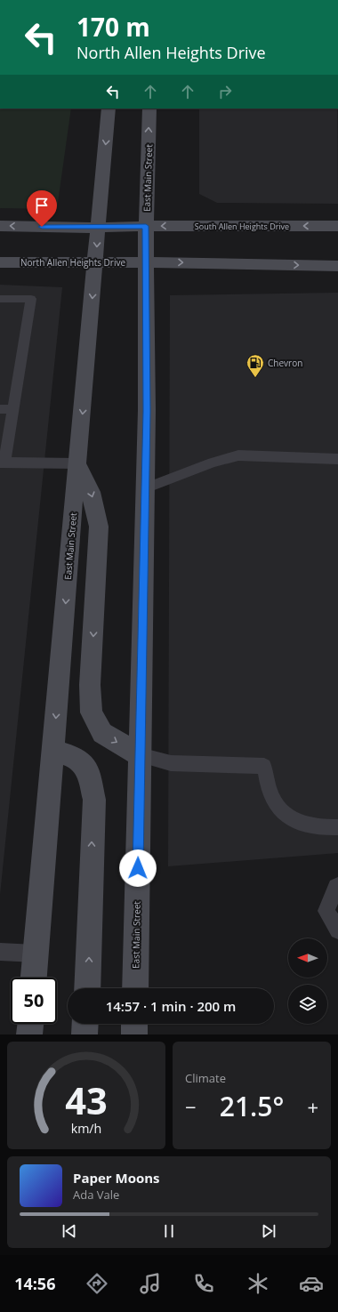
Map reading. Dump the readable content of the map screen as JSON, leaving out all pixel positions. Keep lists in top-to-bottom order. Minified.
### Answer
{"streets":{"main road":["East Main Street","South Allen Heights Drive","North Allen Heights Drive"]},"crossings":[["East Main Street","South Allen Heights Drive"],["East Main Street","North Allen Heights Drive"]],"places":{"fuel station":["Chevron"]},"north":"left","page":{"turn":["170 m","North Allen Heights Drive"],"limit":"50","trip":"14:57 · 1 min · 200 m","tile":"Climate","heat":["−","21.5°","+"],"song":["Paper Moons","Ada Vale"],"tabs":"14:56","gauge":["43","km/h"]}}
